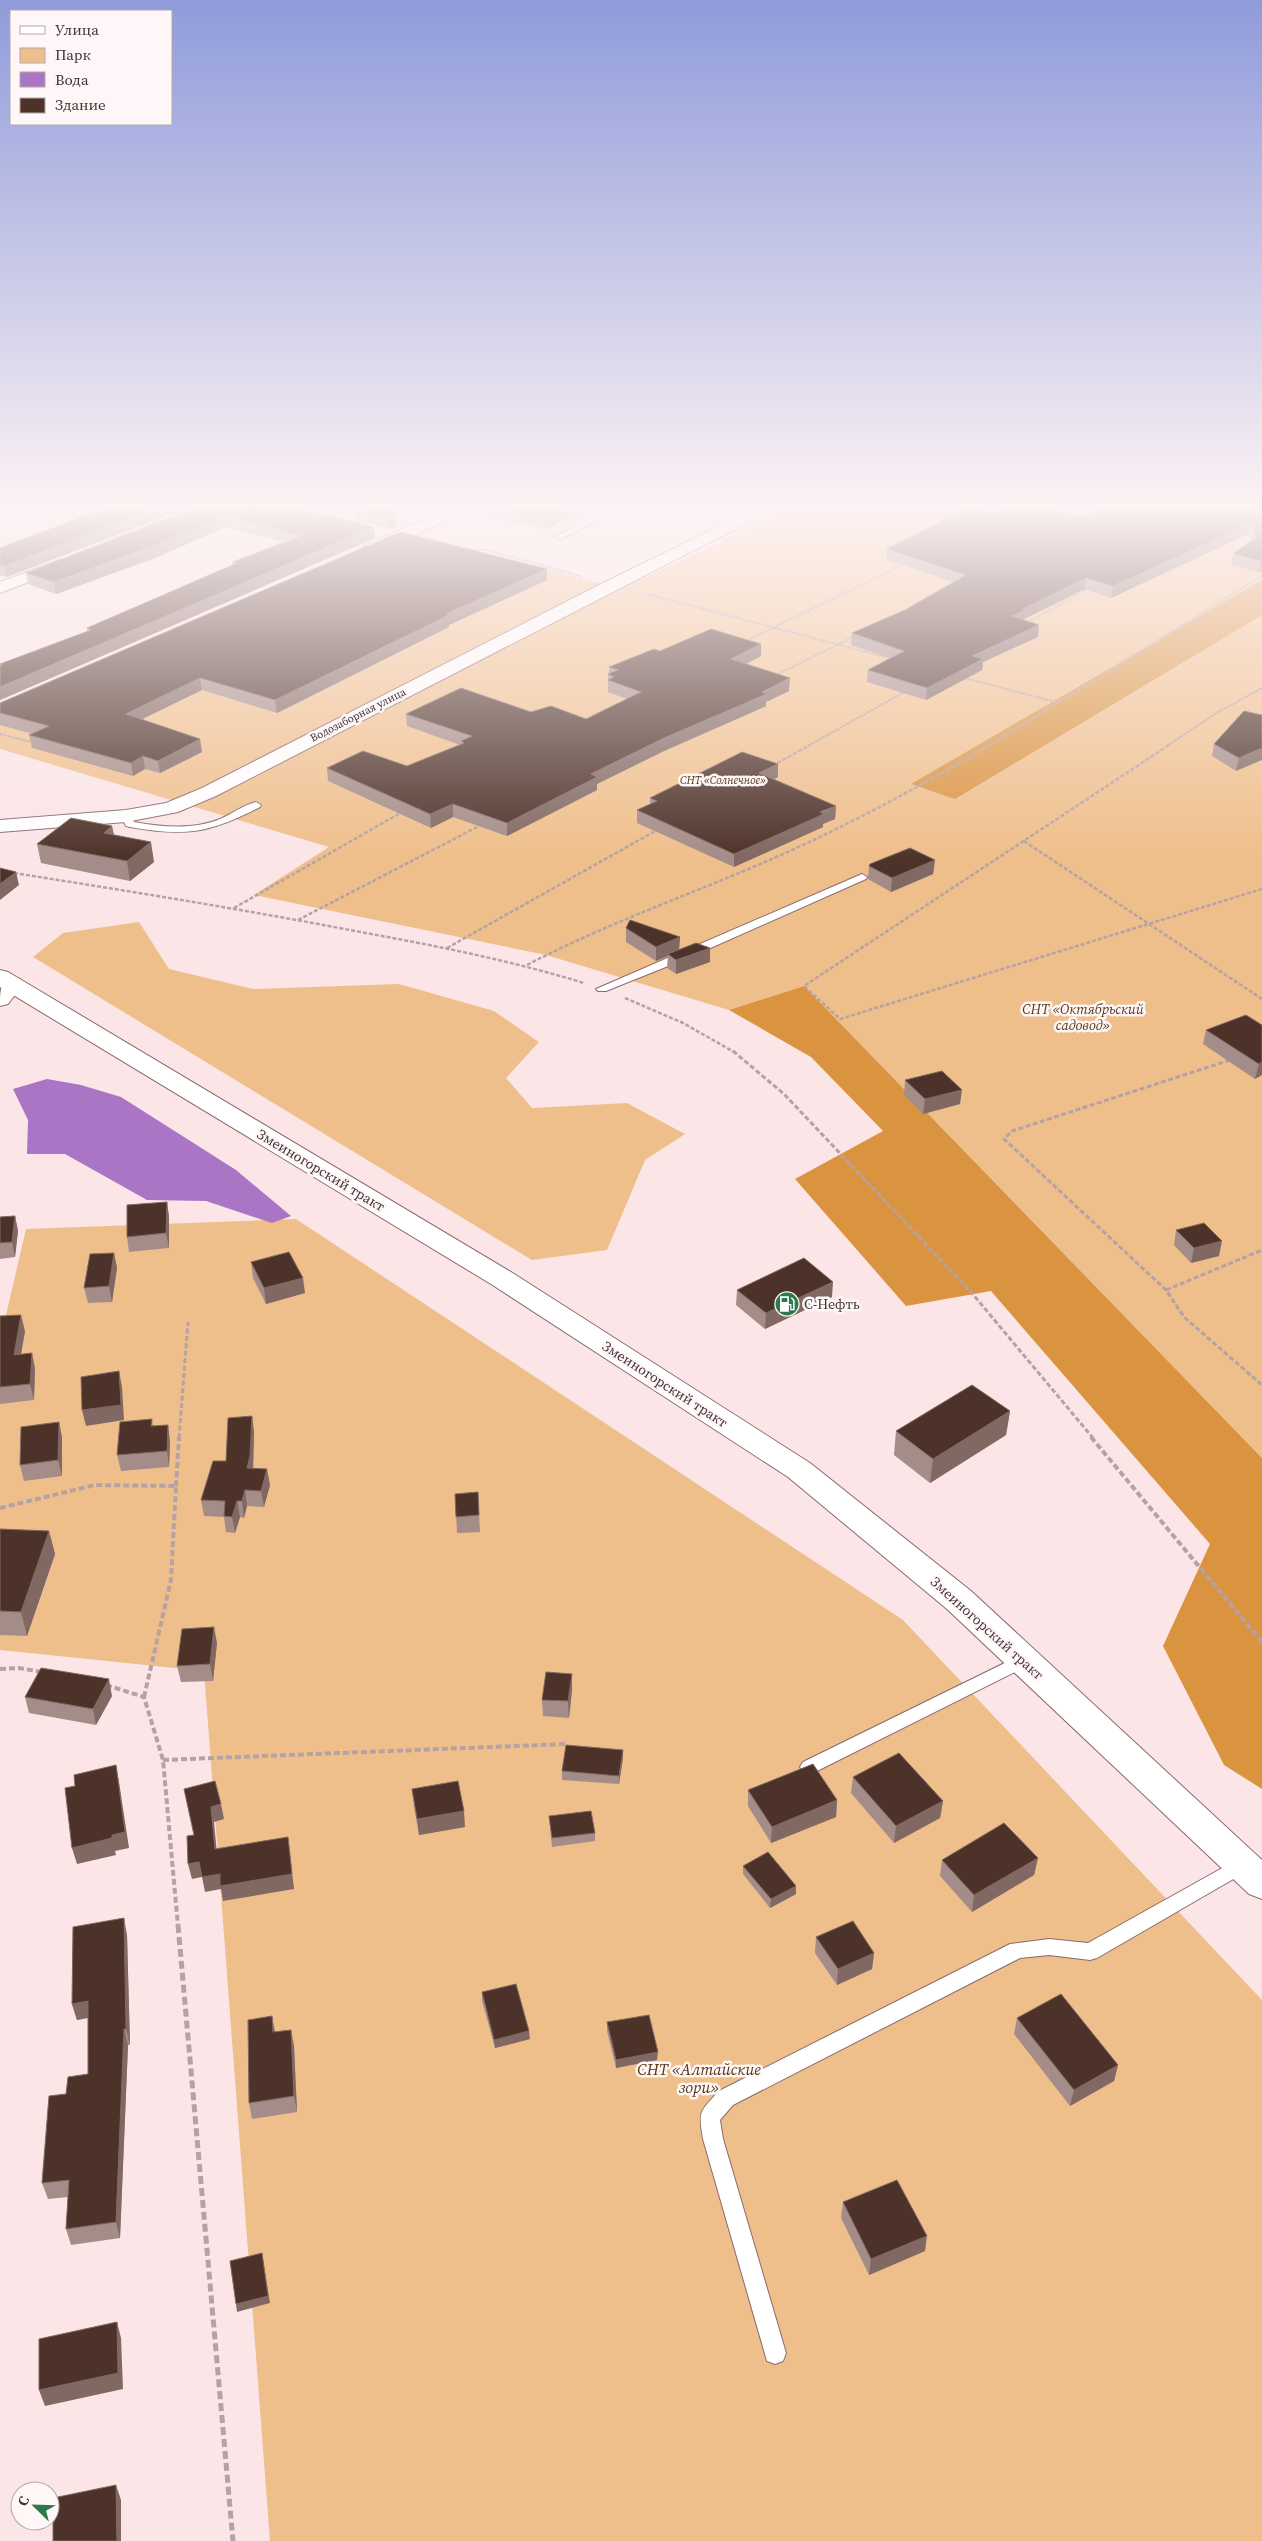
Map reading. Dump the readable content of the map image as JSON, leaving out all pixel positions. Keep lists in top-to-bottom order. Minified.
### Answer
{"streets":{"main road":["Водозаборная улица","Змеиногорский тракт"]},"parks":["СНТ «Солнечное»","СНТ «Октябрьский садовод»","СНТ «Алтайские зори»"],"places":{"fuel station":["С-Нефть"]},"legend":["Улица","Парк","Вода","Здание"],"north":"top left"}
